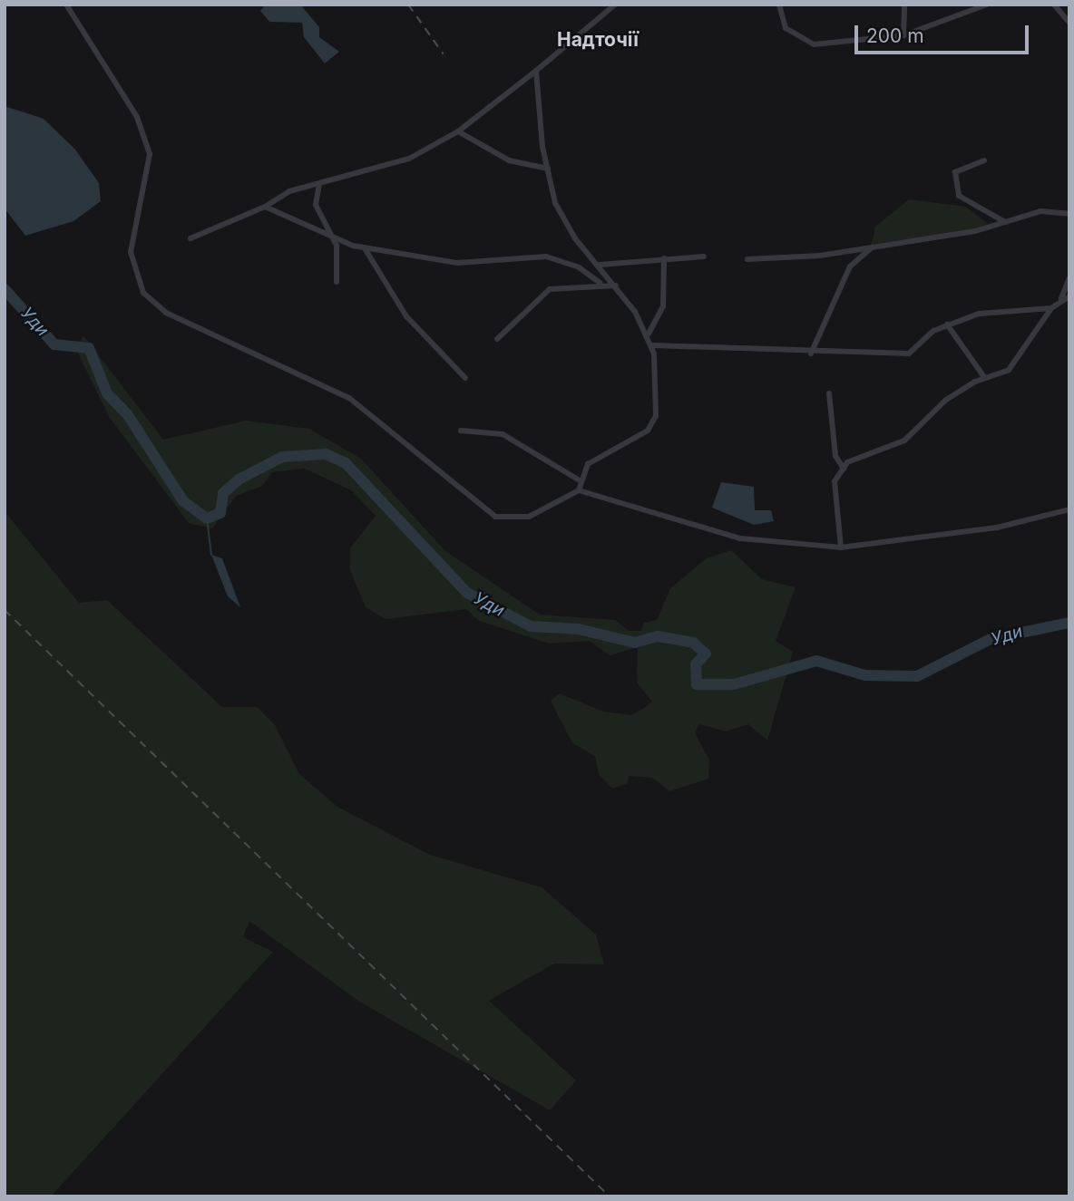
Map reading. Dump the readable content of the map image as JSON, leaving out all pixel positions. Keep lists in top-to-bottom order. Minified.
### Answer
{"districts":["Надточії"],"water":["Уди"],"scale_bar":"200 m"}
